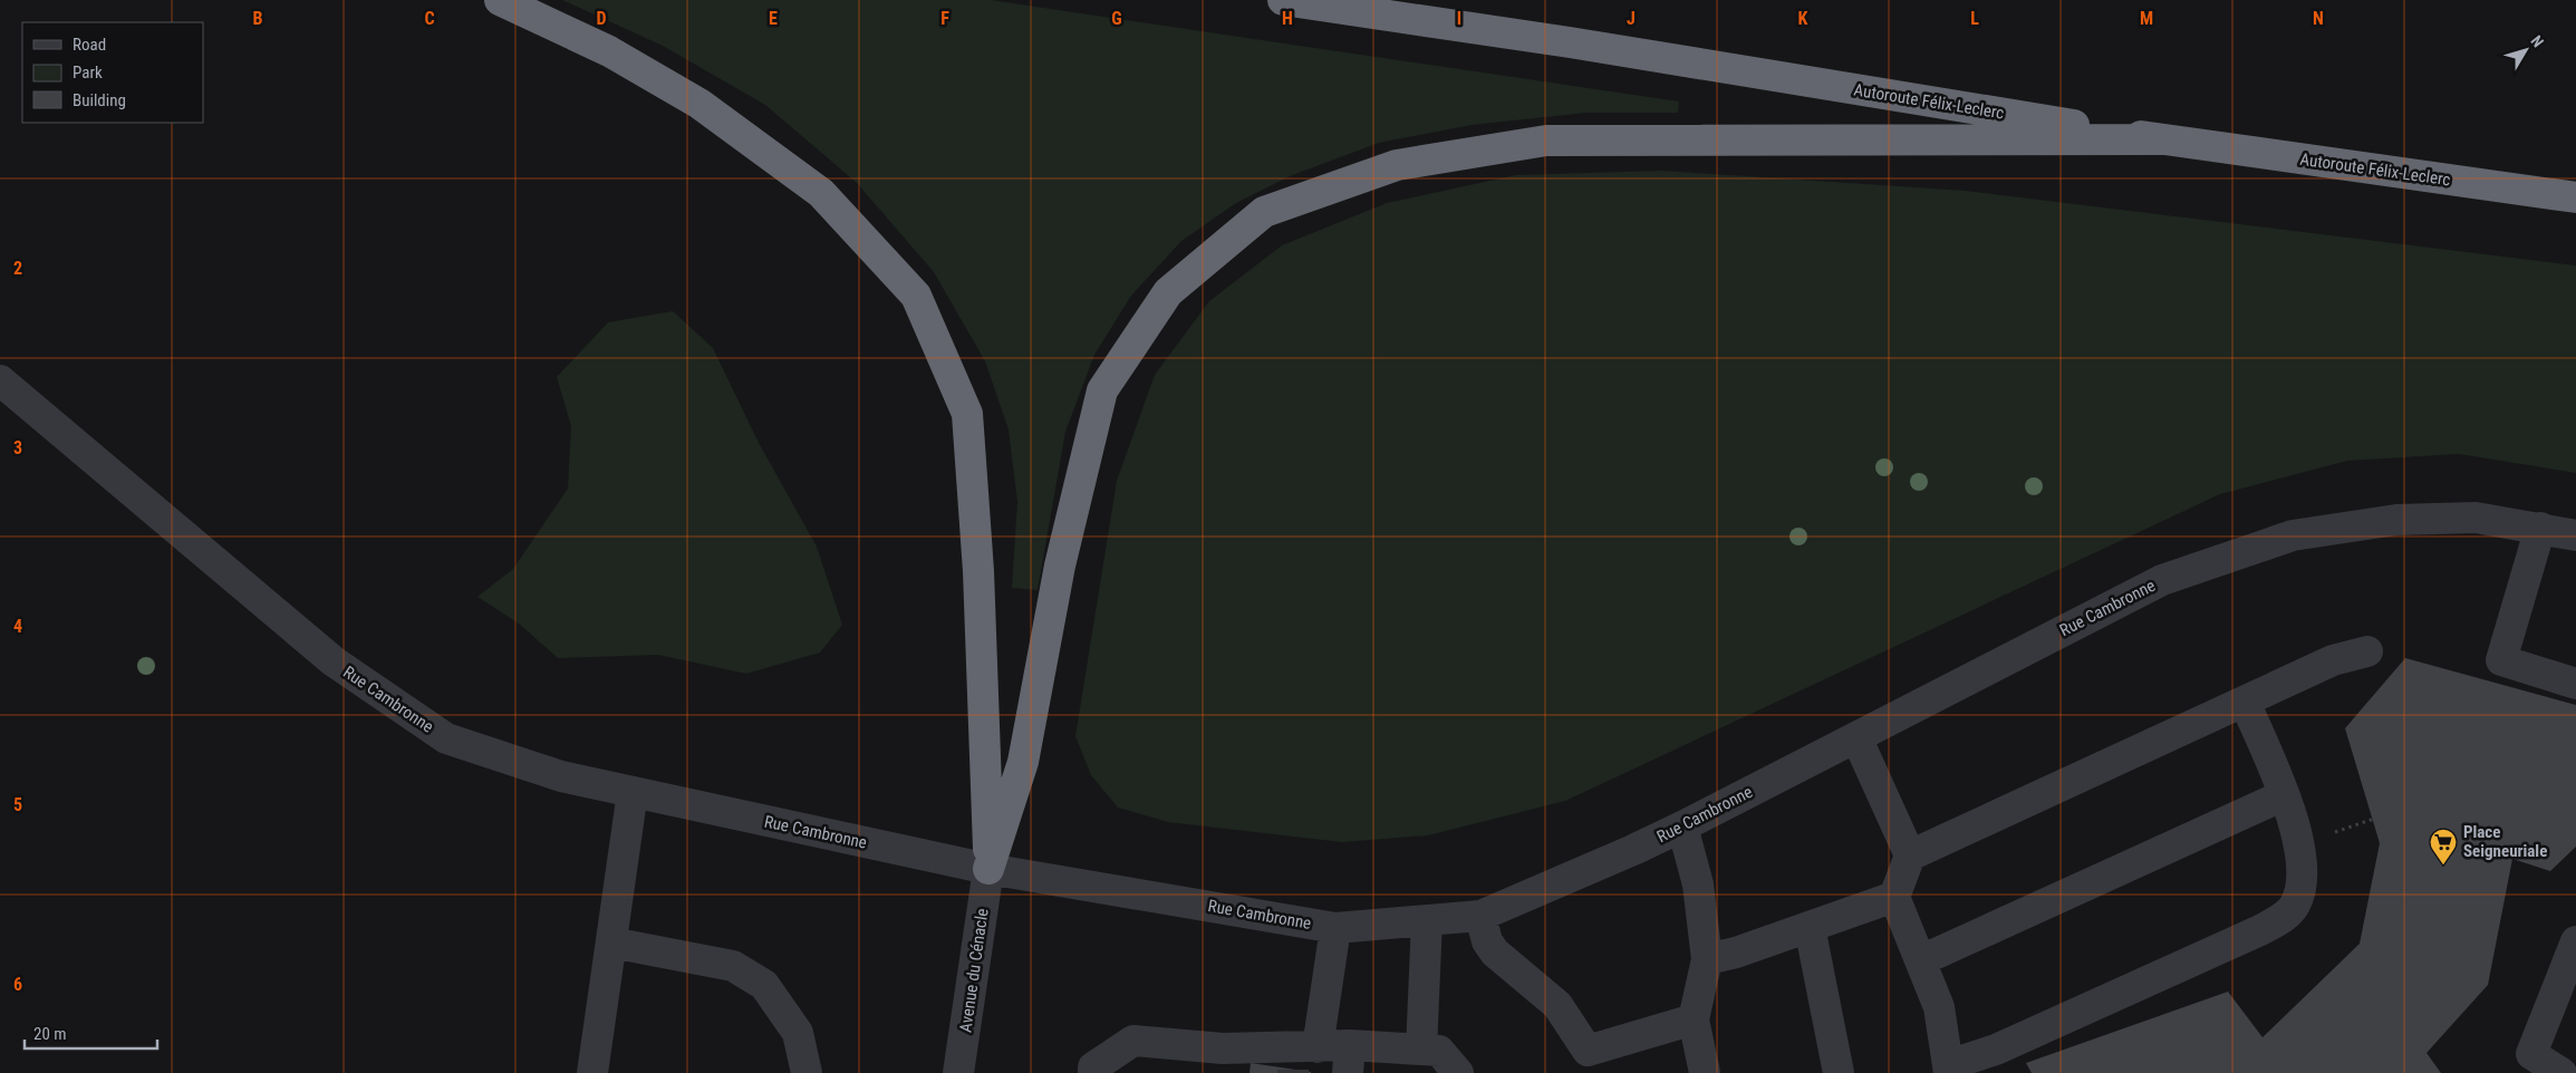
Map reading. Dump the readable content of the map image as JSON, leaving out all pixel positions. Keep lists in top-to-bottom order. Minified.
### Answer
{"streets":{"highway":["Autoroute Félix-Leclerc"],"street":["Rue Cambronne","Avenue du Cénacle"]},"crossings":[["Rue Cambronne","Avenue du Cénacle"]],"places":{"supermarket":["Place Seigneuriale"]},"legend":["Road","Park","Building"],"scale_bar":"20 m","north":"top right","grid":{"columns":["B","C","D","E","F","G","H","I","J","K","L","M","N"],"rows":["2","3","4","5","6"]}}
